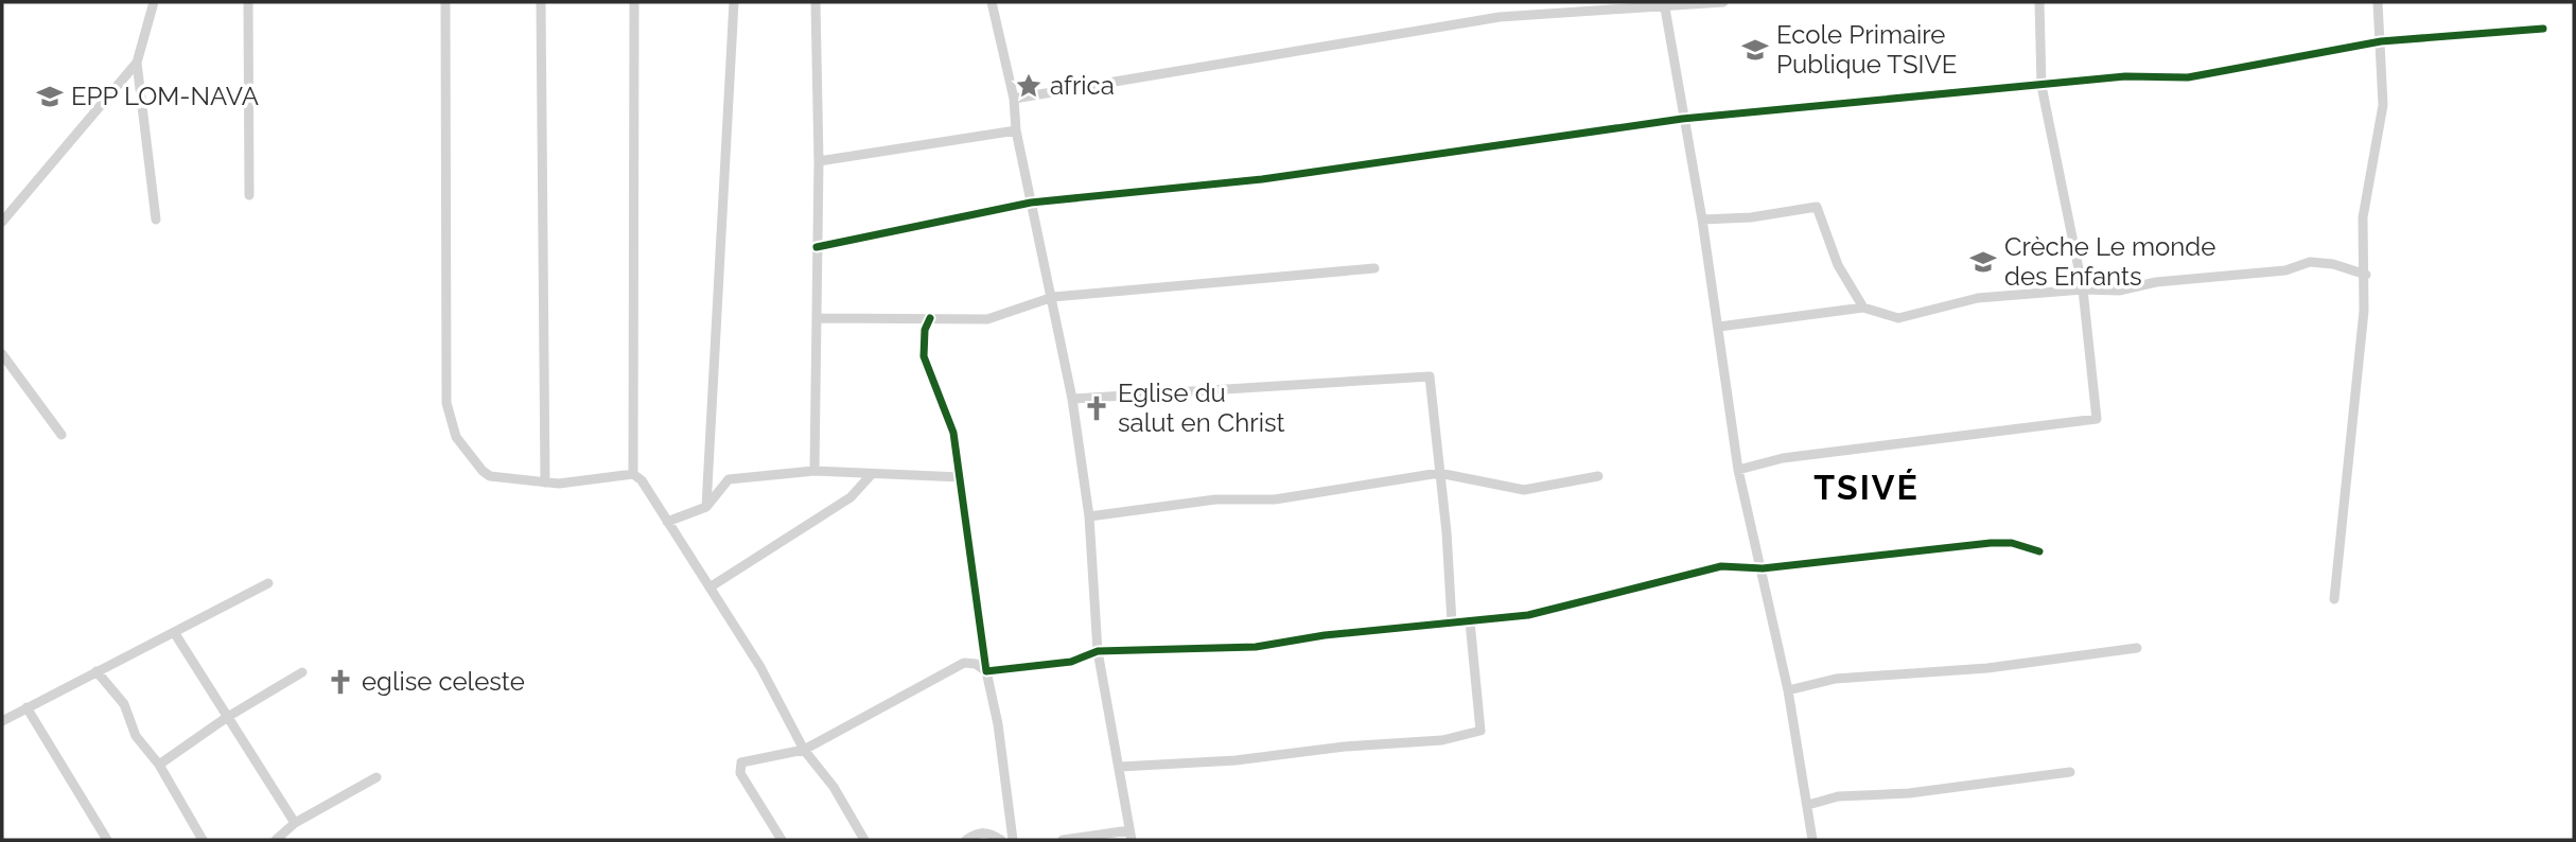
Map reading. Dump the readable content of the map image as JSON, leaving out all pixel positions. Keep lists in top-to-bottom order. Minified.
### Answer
{"districts":["TSIVÉ"],"places":{"school or university":["Ecole Primaire Publique TSIVE","EPP LOM-NAVA","Crèche Le monde des Enfants"],"place":["africa"],"church":["Eglise du salut en Christ","eglise celeste"]}}
